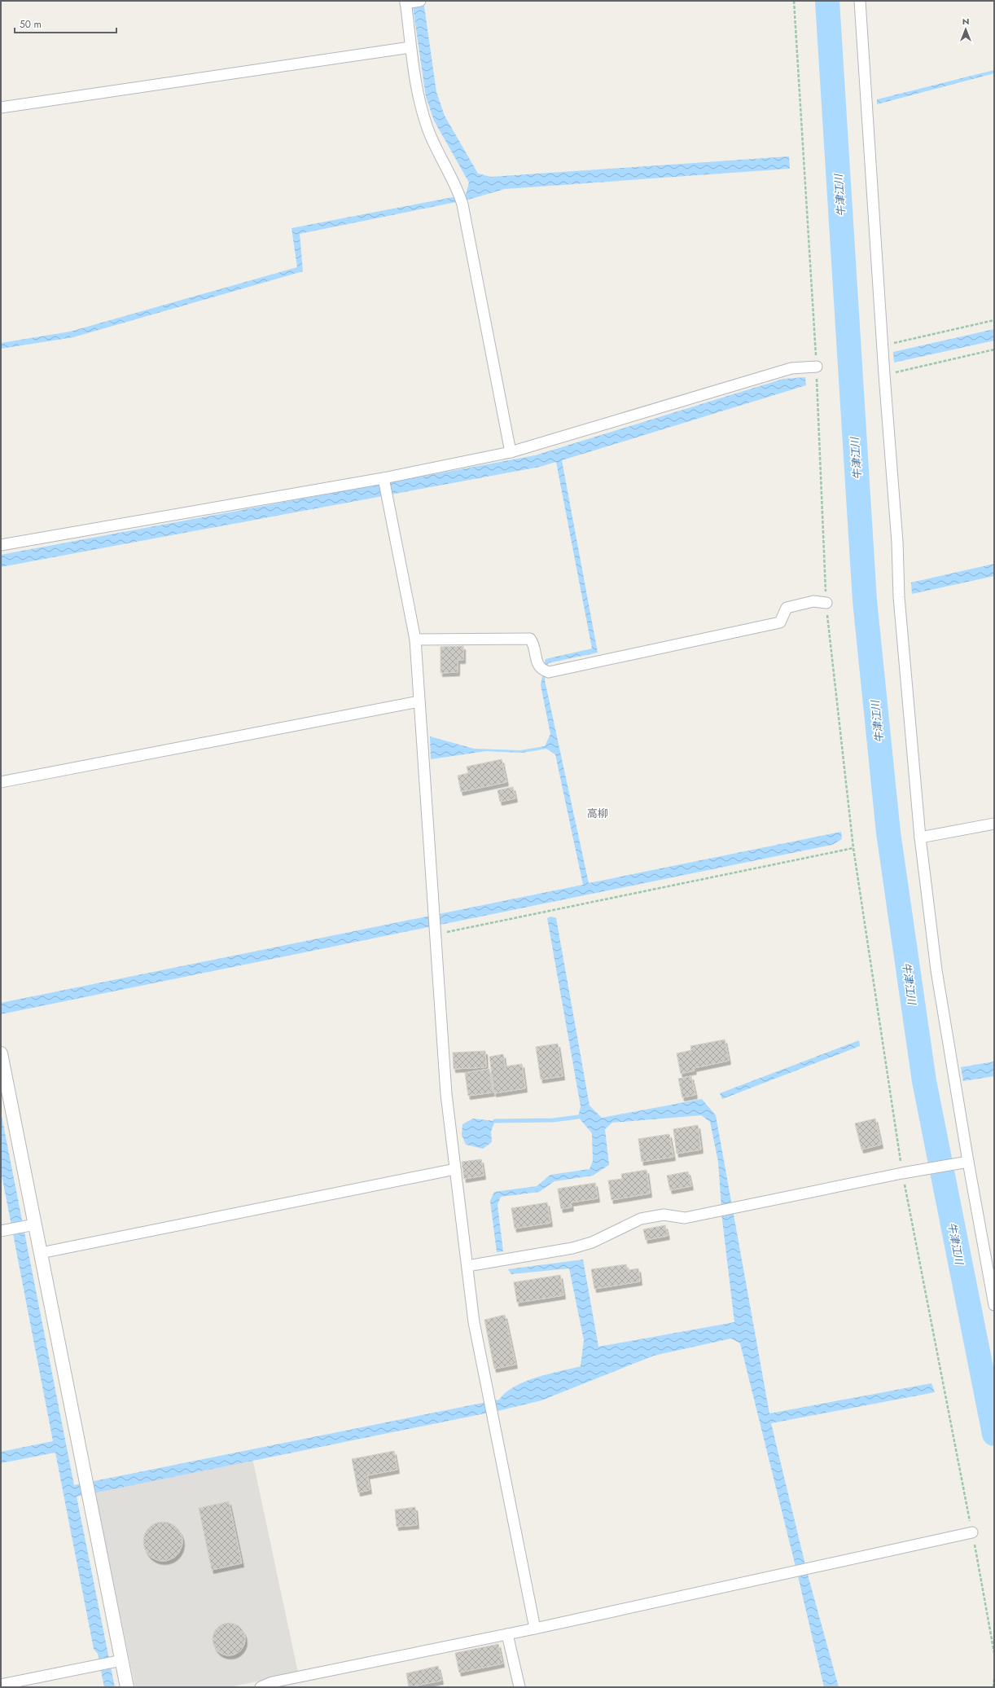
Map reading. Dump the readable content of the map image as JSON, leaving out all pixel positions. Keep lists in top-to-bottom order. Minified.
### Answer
{"districts":["高柳"],"water":["牛津江川"],"scale_bar":"50 m","north":"top"}
